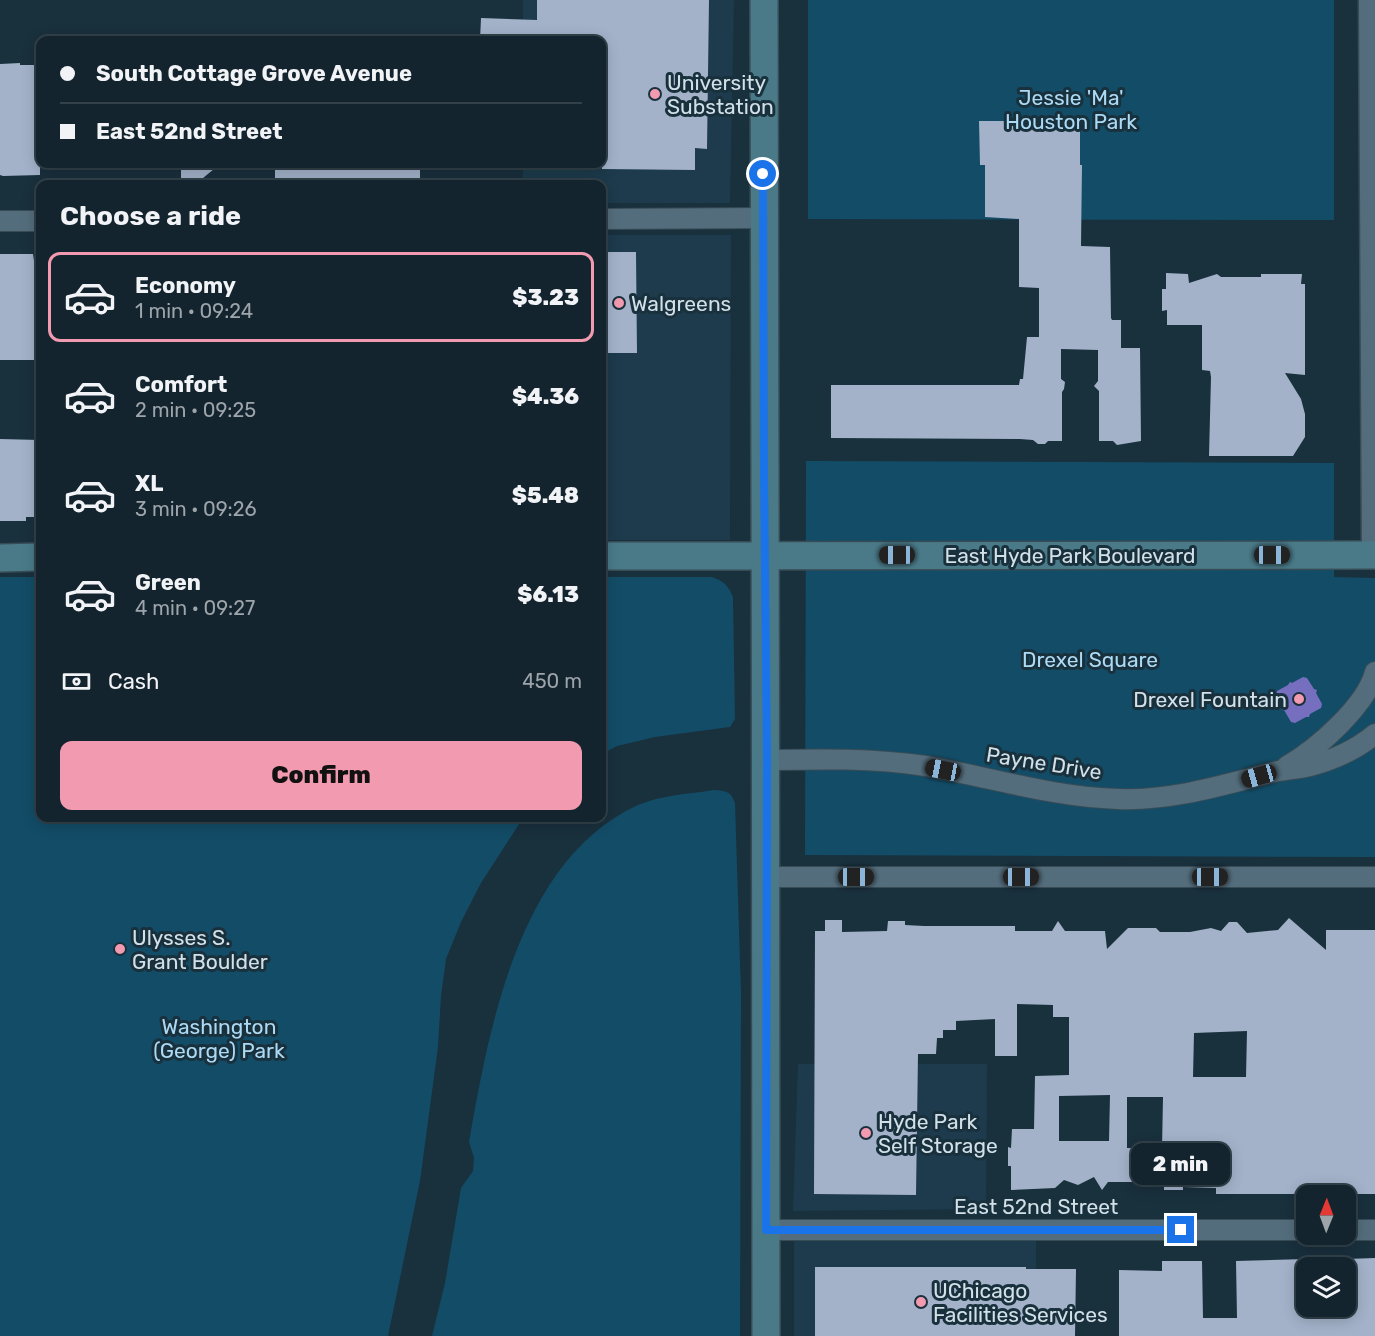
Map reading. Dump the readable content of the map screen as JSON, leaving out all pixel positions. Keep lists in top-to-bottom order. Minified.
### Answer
{"streets":{"main road":["East Hyde Park Boulevard"],"street":["Payne Drive","East 52nd Street"]},"parks":["Jessie 'Ma' Houston Park","Drexel Square","Washington (George) Park"],"places":["University Substation","Walgreens","Drexel Fountain","Ulysses S. Grant Boulder","Hyde Park Self Storage","UChicago Facilities Services"],"north":"top","page":{"banner":["South Cottage Grove Avenue","East 52nd Street"],"heading":"Choose a ride","list":[{"name":"Economy","note":"1 min · 09:24","value":"$3.23"},{"name":"Comfort","note":"2 min · 09:25","value":"$4.36"},{"name":"XL","note":"3 min · 09:26","value":"$5.48"},{"name":"Green","note":"4 min · 09:27","value":"$6.13"}],"pay":["Cash","450 m"],"buttons":"Confirm","bubble":"2 min"}}
